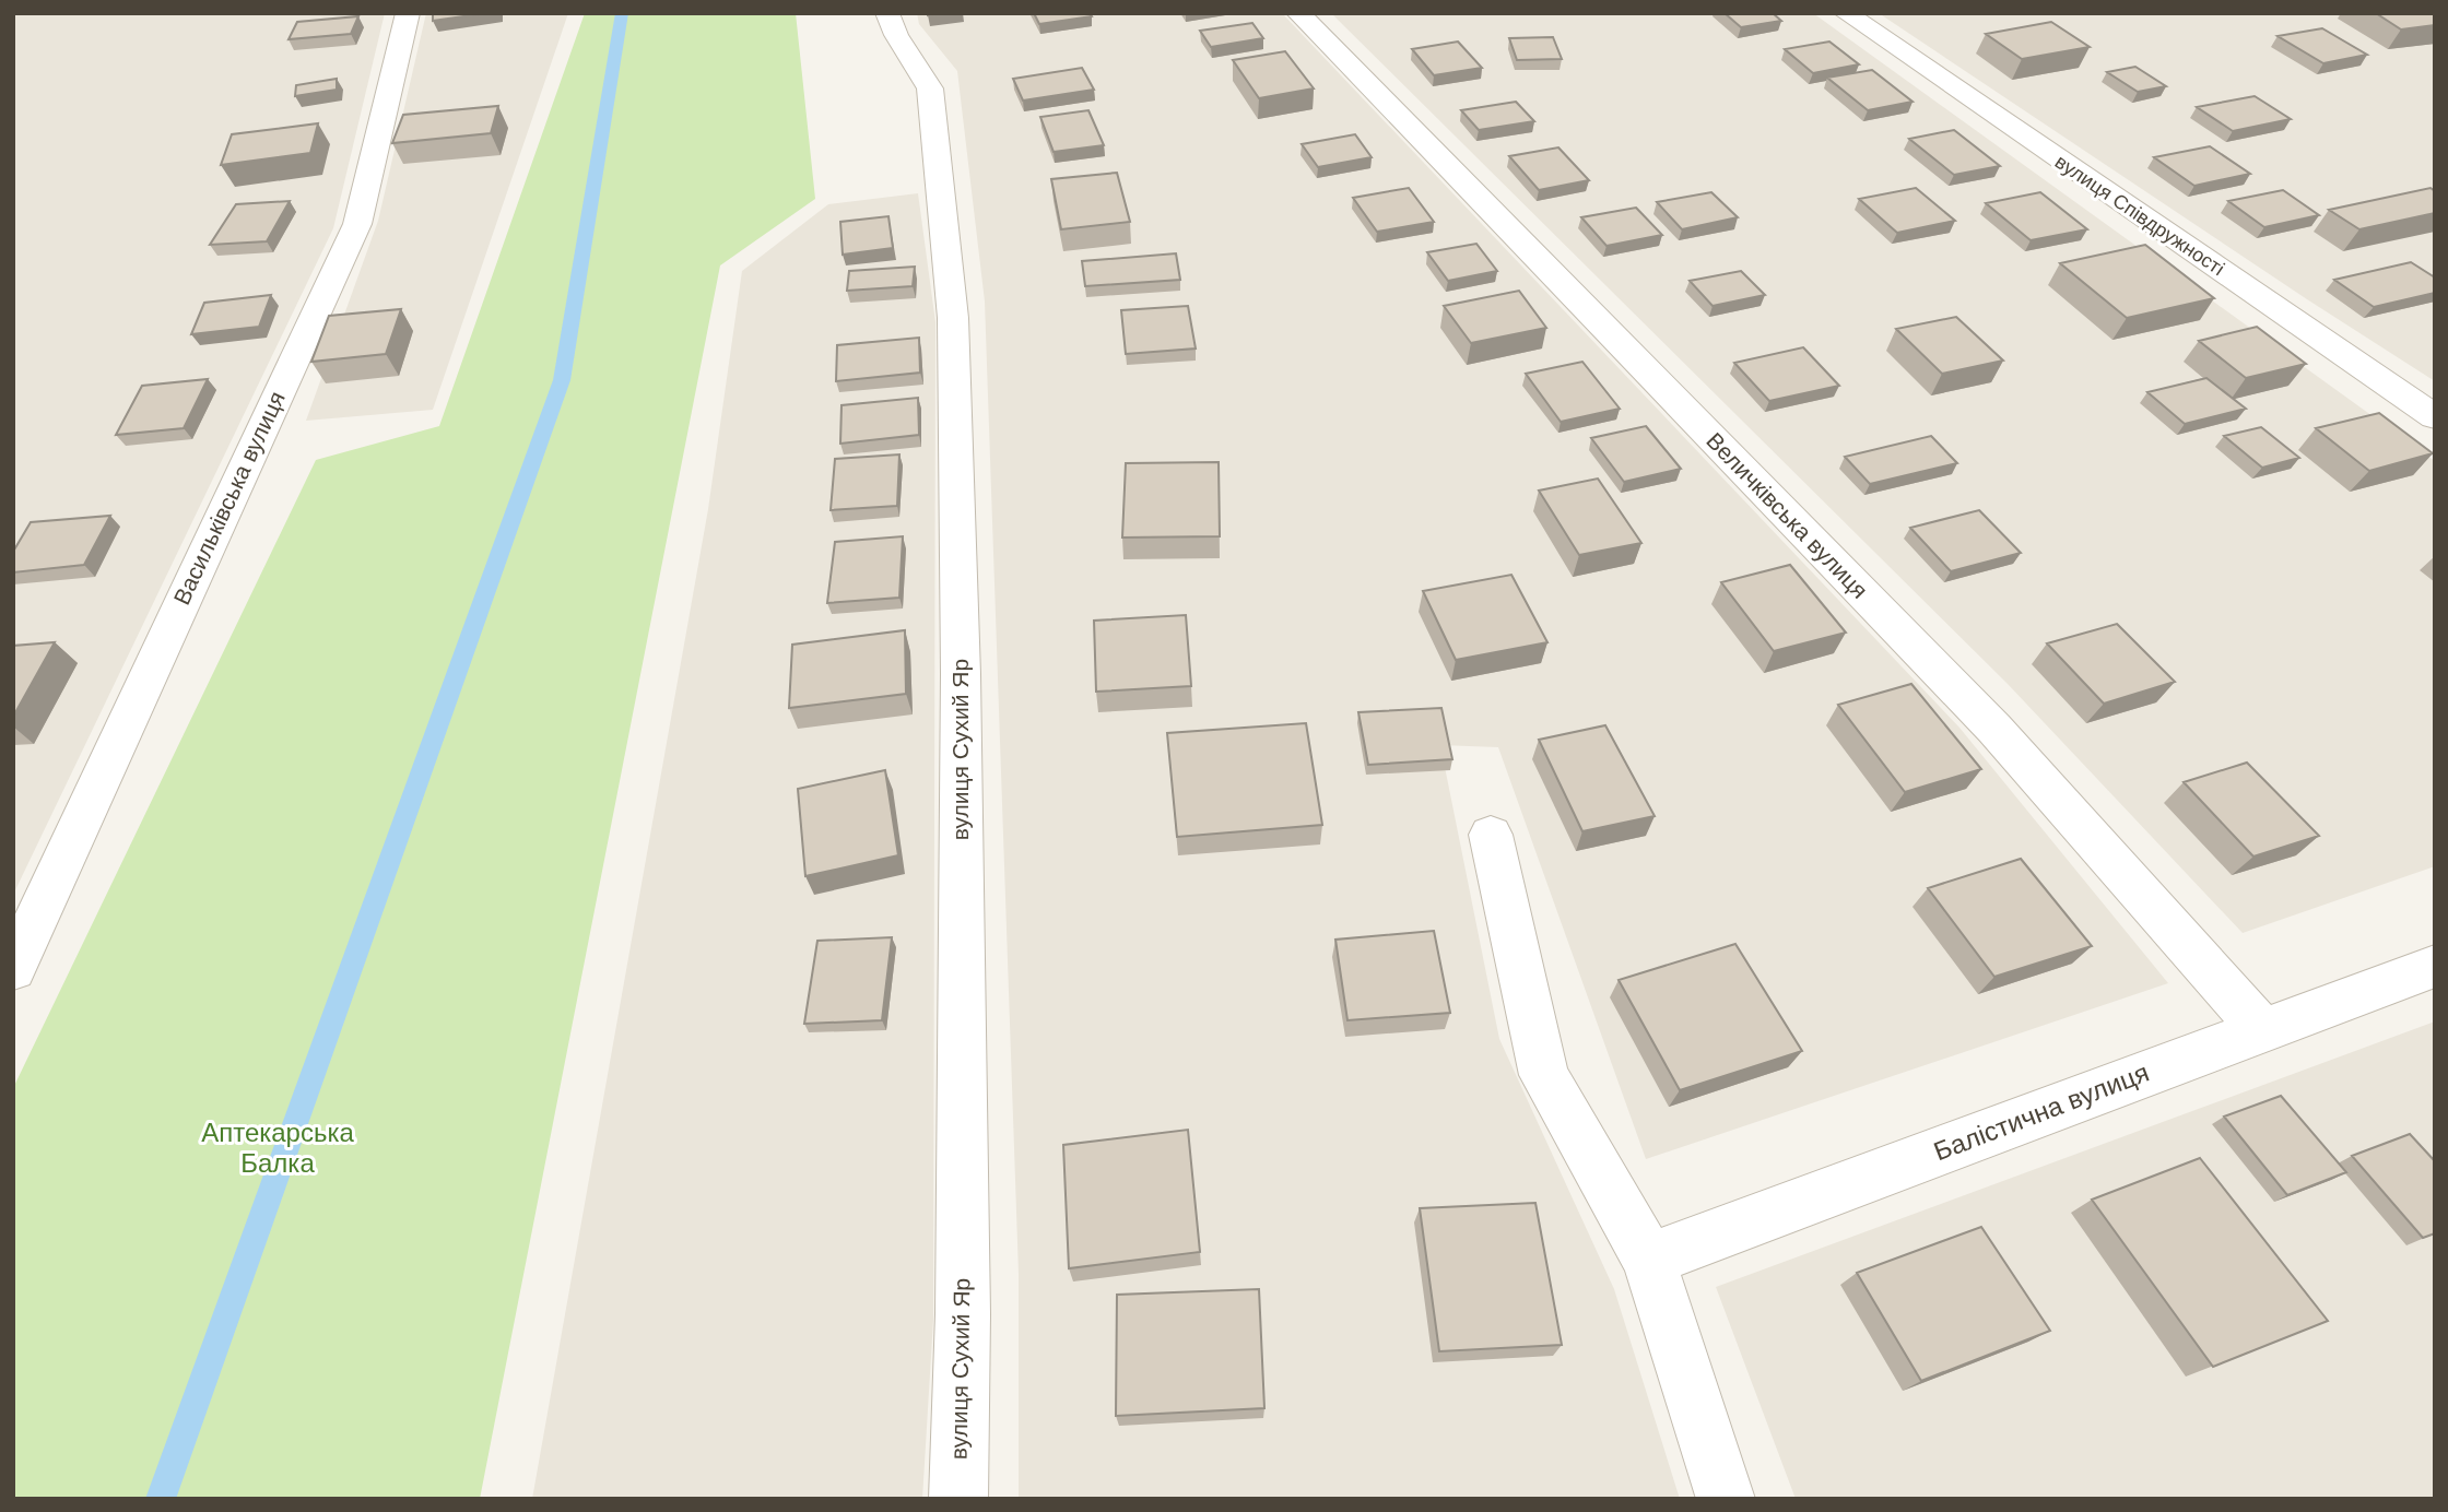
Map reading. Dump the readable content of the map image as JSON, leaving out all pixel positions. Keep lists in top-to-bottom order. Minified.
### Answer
{"streets":{"street":["вулиця Співдружності","Васильківська вулиця","Величківська вулиця","вулиця Сухий Яр","Балістична вулиця"]},"crossings":[["Величківська вулиця","Балістична вулиця"]],"parks":["Аптекарська Балка"]}
